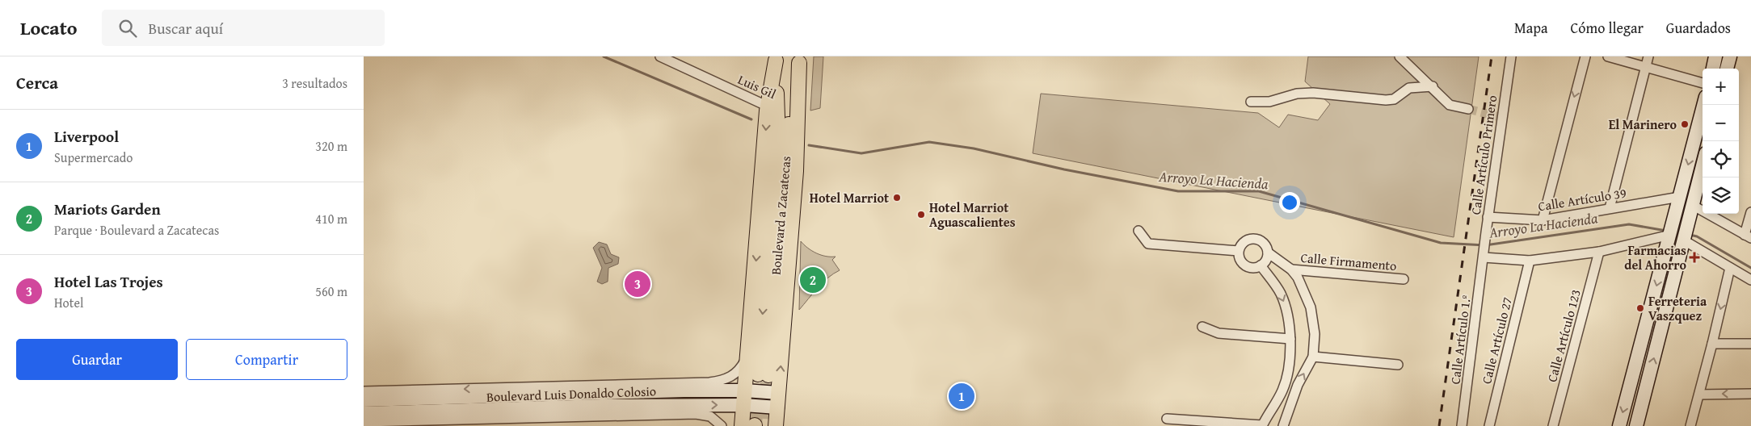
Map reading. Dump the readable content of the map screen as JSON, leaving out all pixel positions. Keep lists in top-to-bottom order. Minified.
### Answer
{"streets":{"main road":["Boulevard a Zacatecas","Boulevard Luis Donaldo Colosio"],"street":["Luis Gil","Calle Artículo Primero","Calle Artículo 39","Calle Firmamento","Calle Artículo 123","Calle Artículo 1.º","Calle Artículo 27"]},"crossings":[["Luis Gil","Boulevard a Zacatecas"],["Calle Artículo Primero","Calle Artículo 39"],["Calle Artículo Primero","Calle Artículo 1.º"]],"water":["Arroyo La Hacienda"],"places":{"other":["El Marinero","Hotel Marriot","Hotel Marriot Aguascalientes","Ferreteria Vaszquez"],"health":["Farmacias del Ahorro"]},"page":{"header":"Locato","search":"Buscar aquí","nav":["Mapa","Cómo llegar","Guardados"],"heading":["Cerca","3 resultados"],"map_buttons":["+","−"],"list":[{"mark":"1","name":"Liverpool","note":"Supermercado","value":"320 m"},{"mark":"2","name":"Mariots Garden","note":"Parque · Boulevard a Zacatecas","value":"410 m"},{"mark":"3","name":"Hotel Las Trojes","note":"Hotel","value":"560 m"}],"pins":["2","3","1"],"buttons":["Guardar","Compartir"]}}
